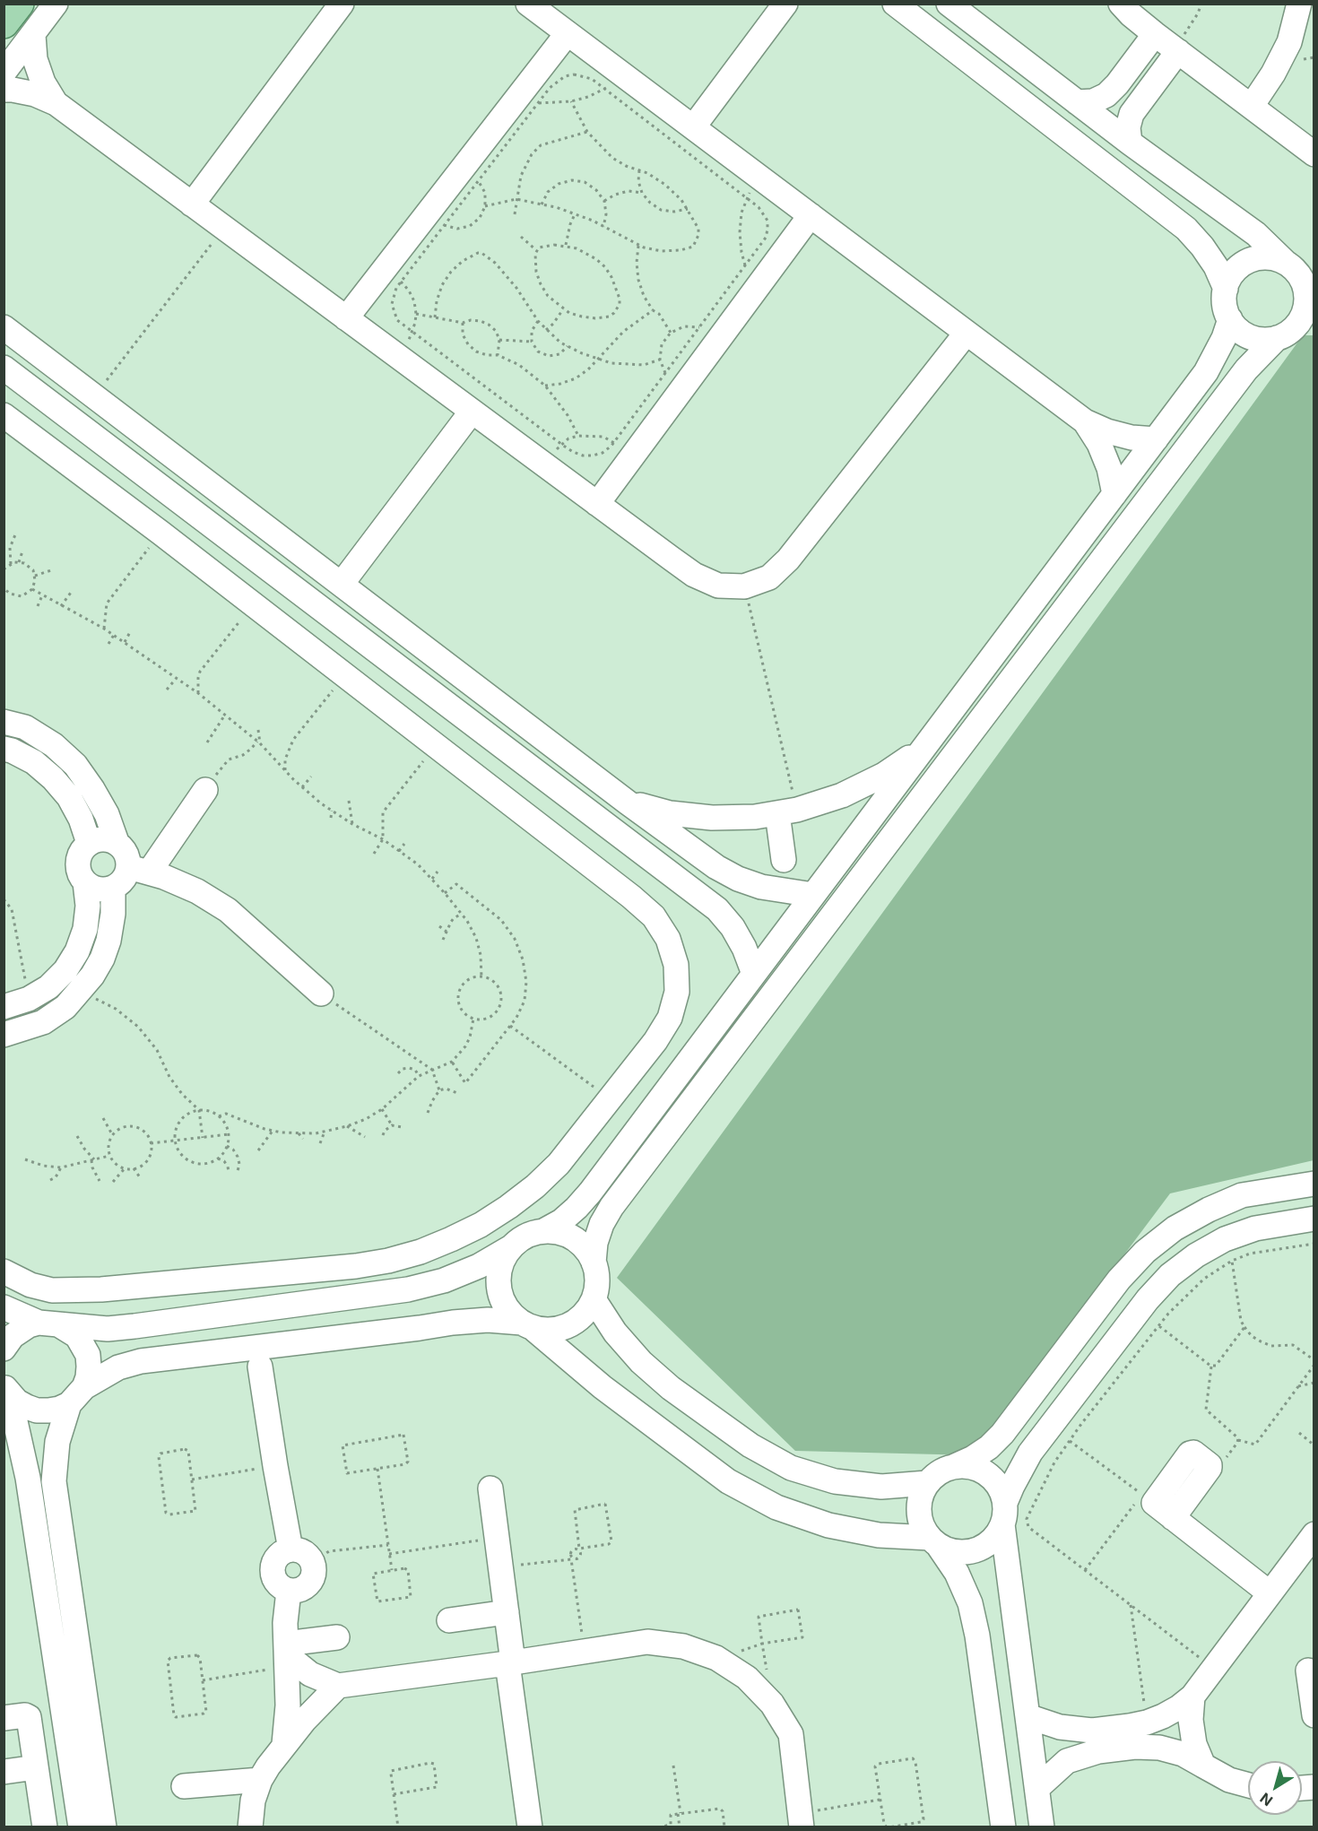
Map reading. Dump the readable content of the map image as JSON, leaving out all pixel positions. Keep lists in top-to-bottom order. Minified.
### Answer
{"north":"bottom left"}
